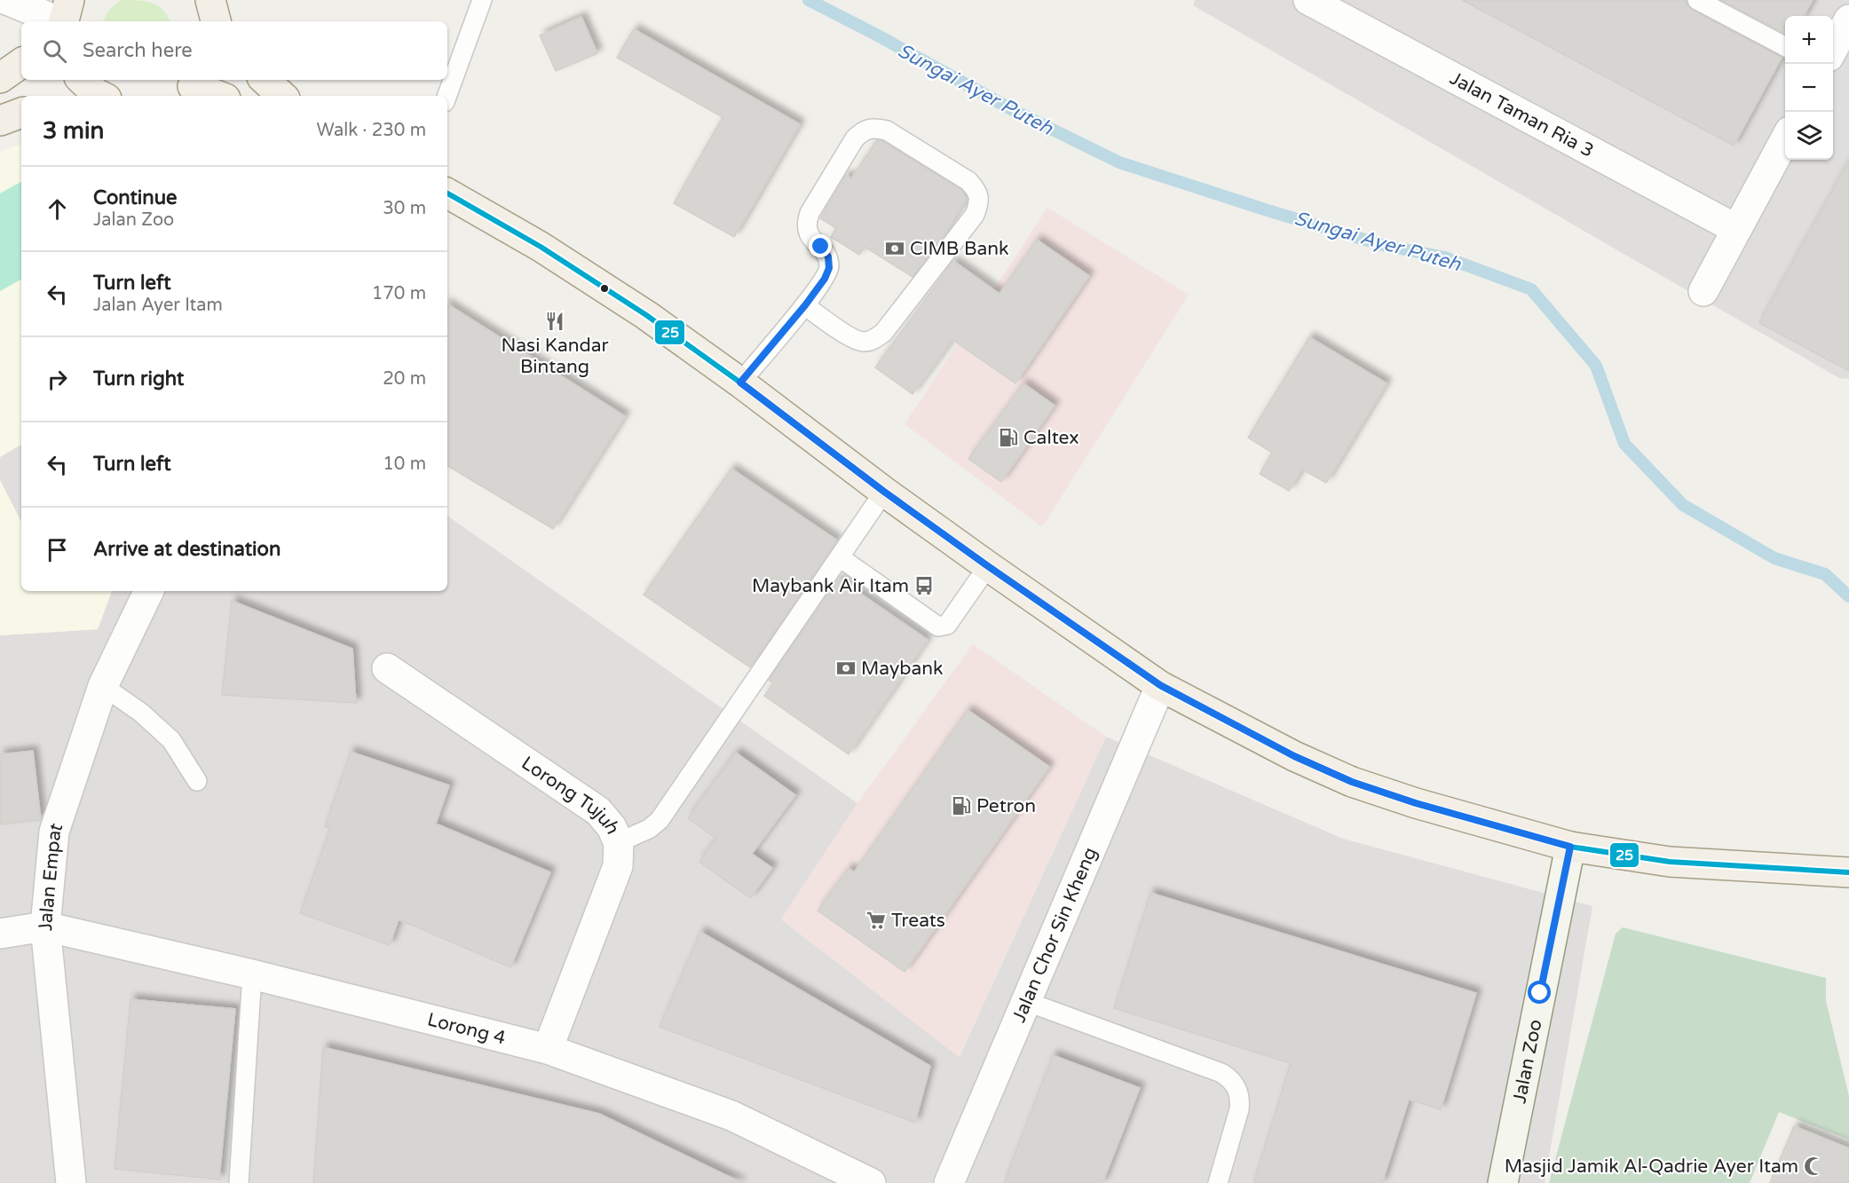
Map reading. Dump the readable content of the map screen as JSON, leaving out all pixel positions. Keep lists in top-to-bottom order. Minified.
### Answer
{"streets":{"main road":["Jalan Zoo"],"street":["Jalan Taman Ria 3","Lorong Tujuh","Jalan Empat","Jalan Chor Sin Kheng","Lorong 4"]},"crossings":[["Lorong Tujuh","Lorong 4"],["Jalan Empat","Lorong 4"]],"water":["Sungai Ayer Puteh"],"places":{"bank":["CIMB Bank","Maybank"],"restaurant":["Nasi Kandar Bintang"],"fuel station":["Caltex","Petron"],"bus stop":["Maybank Air Itam"],"supermarket":["Treats"],"mosque":["Masjid Jamik Al-Qadrie Ayer Itam"]},"lines":["transit line 25"],"page":{"map_buttons":["+","−"],"search":"Search here","heading":["3 min","Walk · 230 m"],"list":[["Continue","Jalan Zoo","30 m"],["Turn left","Jalan Ayer Itam","170 m"],["Turn right","20 m"],["Turn left","10 m"],"Arrive at destination"]}}
